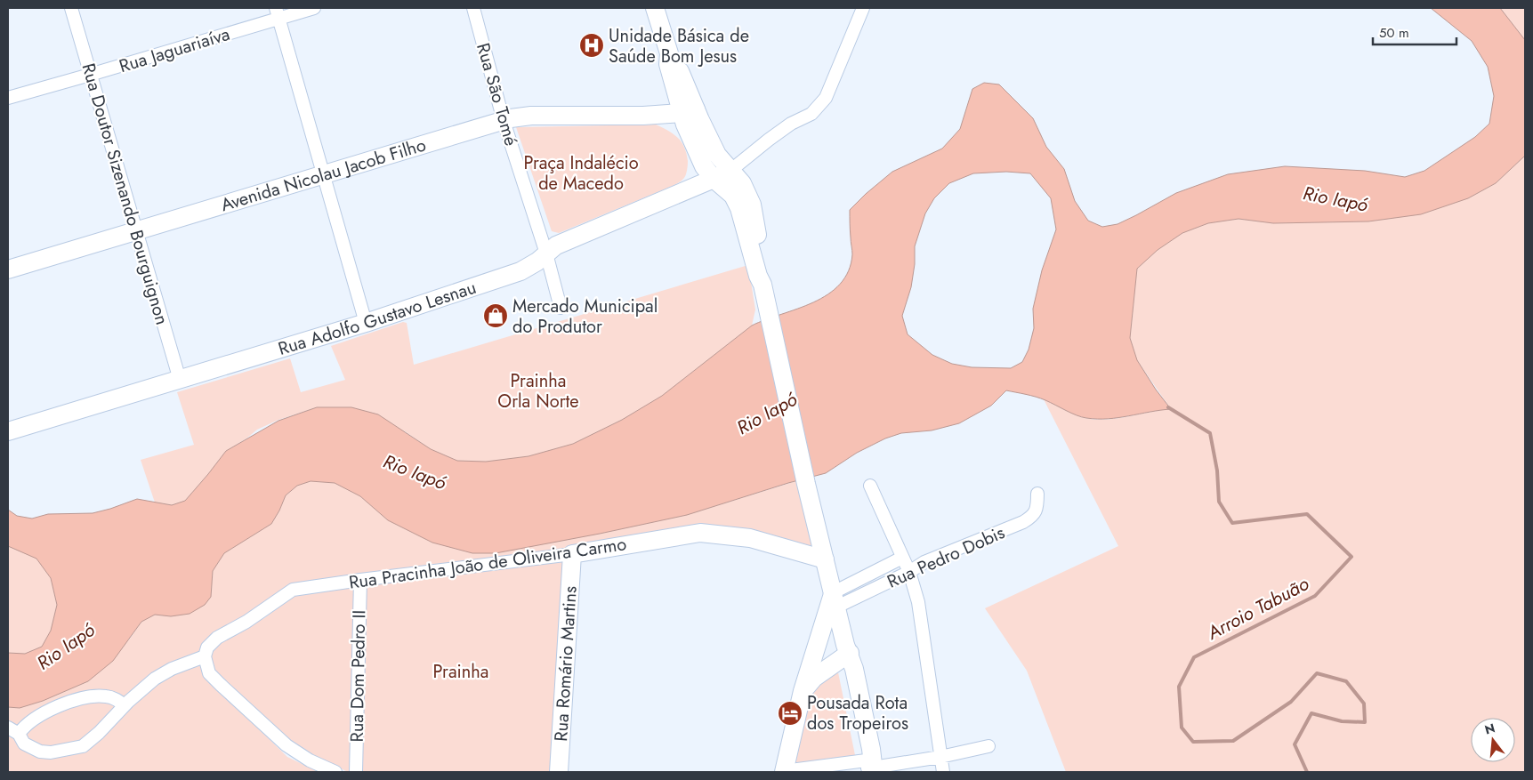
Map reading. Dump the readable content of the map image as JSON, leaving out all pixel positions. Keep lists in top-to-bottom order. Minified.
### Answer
{"streets":{"street":["Rua Jaguariaíva","Rua São Tomé","Avenida Nicolau Jacob Filho","Rua Doutor Sizenando Bourguignon","Rua Adolfo Gustavo Lesnau","Rua Pedro Dobis","Rua Pracinha João de Oliveira Carmo","Rua Romário Martins","Rua Dom Pedro II"]},"crossings":[["Rua Jaguariaíva","Rua Doutor Sizenando Bourguignon"],["Rua São Tomé","Avenida Nicolau Jacob Filho"],["Rua São Tomé","Rua Adolfo Gustavo Lesnau"],["Avenida Nicolau Jacob Filho","Rua Doutor Sizenando Bourguignon"],["Rua Doutor Sizenando Bourguignon","Rua Adolfo Gustavo Lesnau"],["Rua Pracinha João de Oliveira Carmo","Rua Romário Martins"],["Rua Pracinha João de Oliveira Carmo","Rua Dom Pedro II"]],"water":["Rio Iapó","Arroio Tabuão"],"parks":["Praça Indalécio de Macedo","Prainha Orla Norte","Prainha"],"places":{"hospital":["Unidade Básica de Saúde Bom Jesus"],"shop":["Mercado Municipal do Produtor"],"hotel":["Pousada Rota dos Tropeiros"]},"scale_bar":"50 m","north":"top"}
